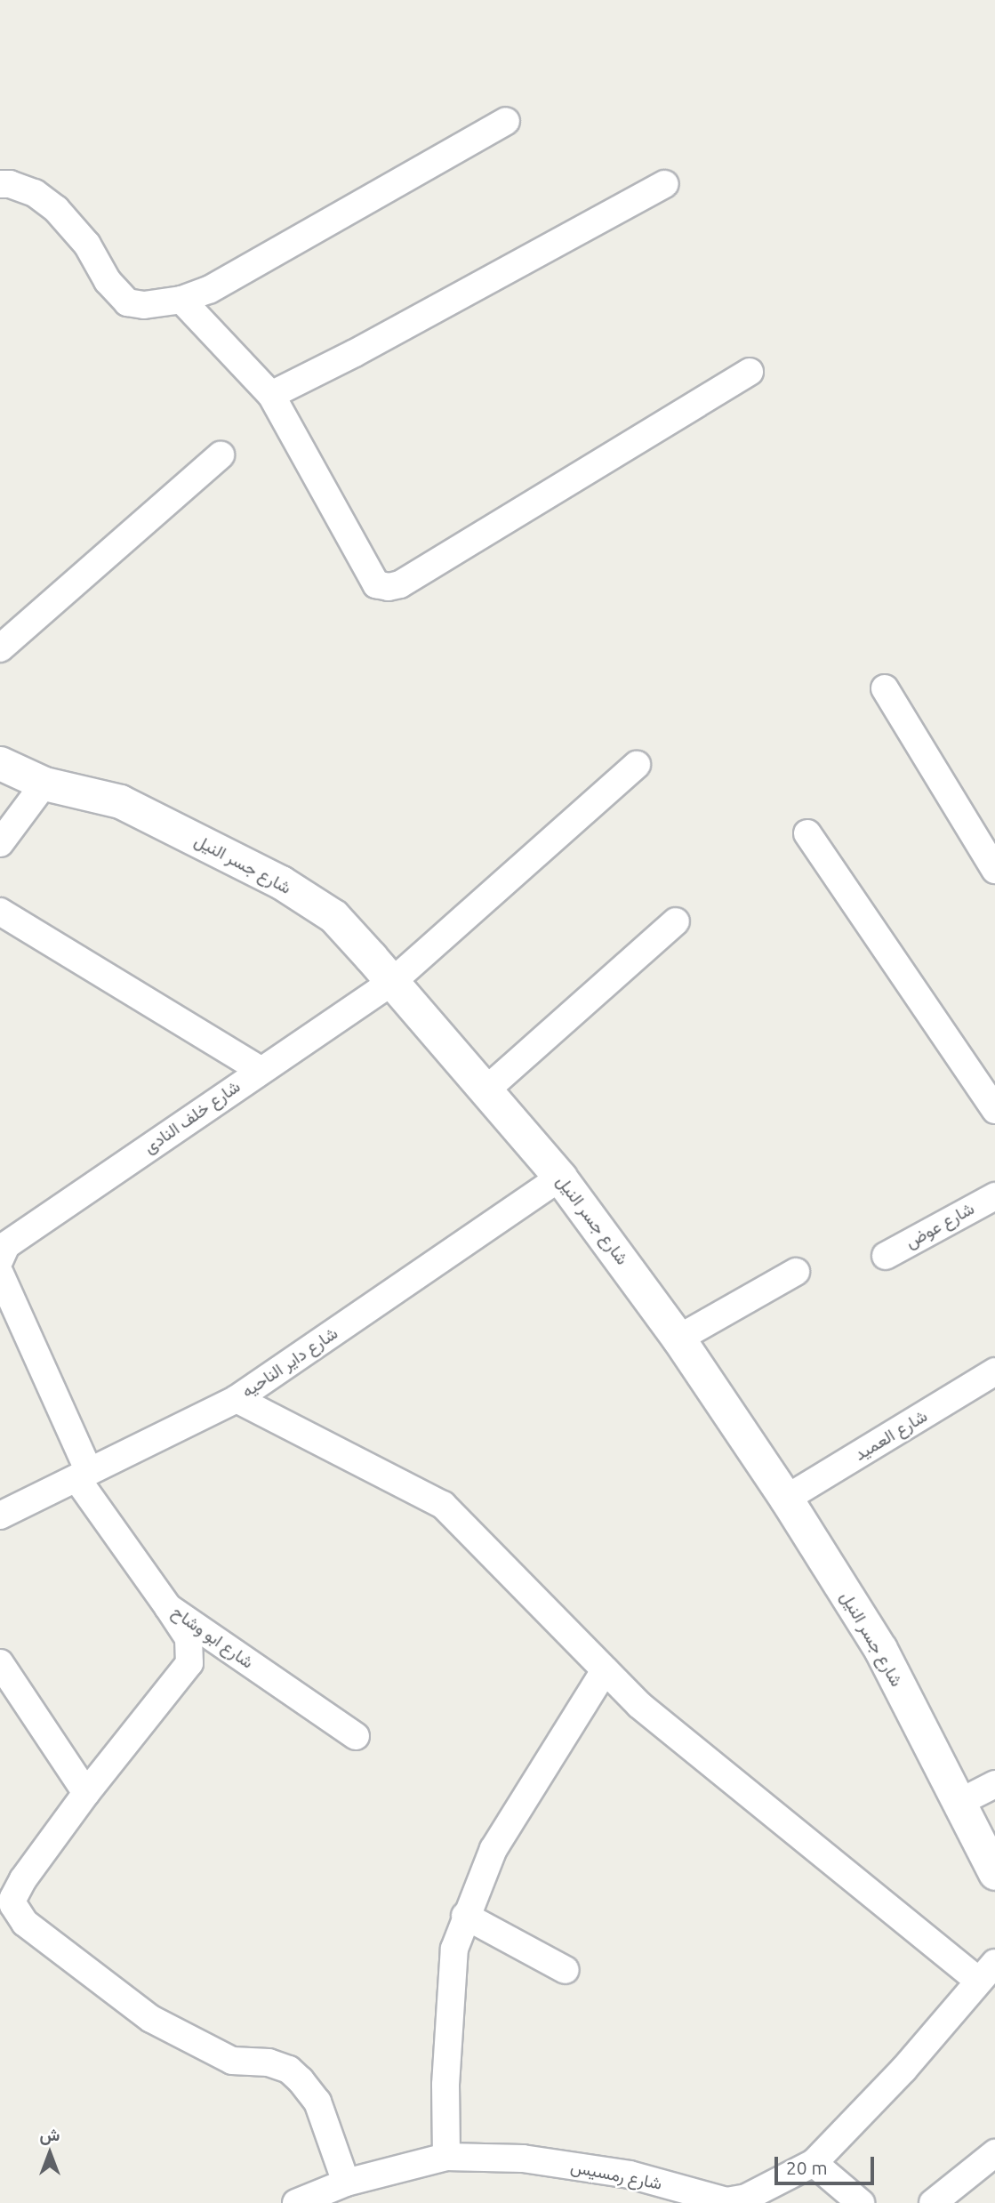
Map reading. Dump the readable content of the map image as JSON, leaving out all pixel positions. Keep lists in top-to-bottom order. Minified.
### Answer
{"streets":{"street":["شارع جسر النيل","شارع خلف النادى","شارع عوض","شارع داير الناحيه","شارع العميد","شارع ابو وشاح","شارع رمسيس"]},"crossings":[["شارع جسر النيل","شارع خلف النادى"],["شارع جسر النيل","شارع داير الناحيه"],["شارع جسر النيل","شارع العميد"],["شارع داير الناحيه","شارع ابو وشاح"]],"scale_bar":"20 m","north":"top"}
